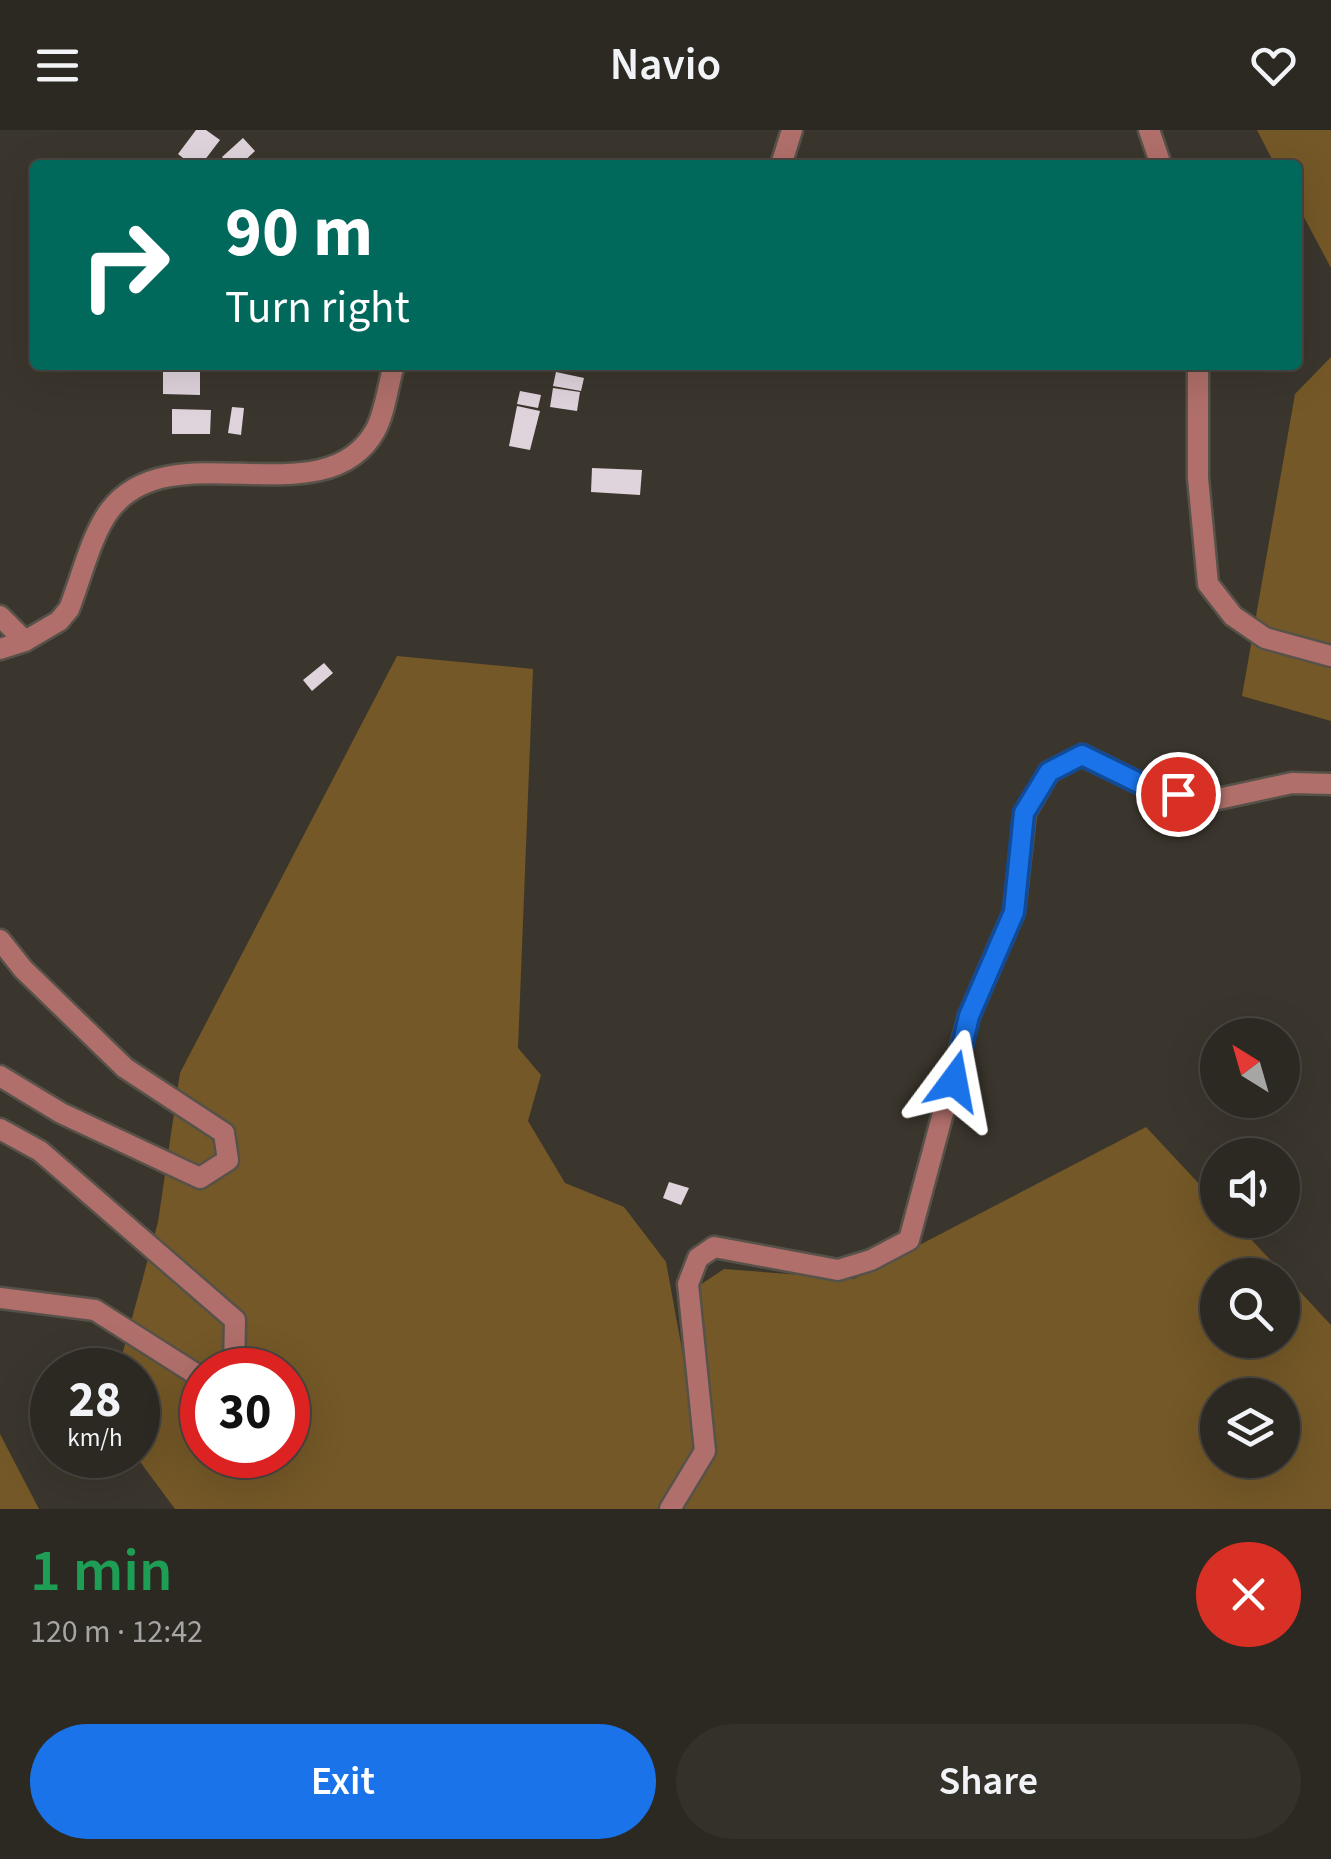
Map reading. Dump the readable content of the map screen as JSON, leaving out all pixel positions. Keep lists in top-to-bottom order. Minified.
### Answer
{"north":"top left","page":{"header":"Navio","turn":["90 m","Turn right"],"speed":"28 km/h","limit":"30","heading":["1 min","120 m · 12:42"],"buttons":["Exit","Share"]}}
